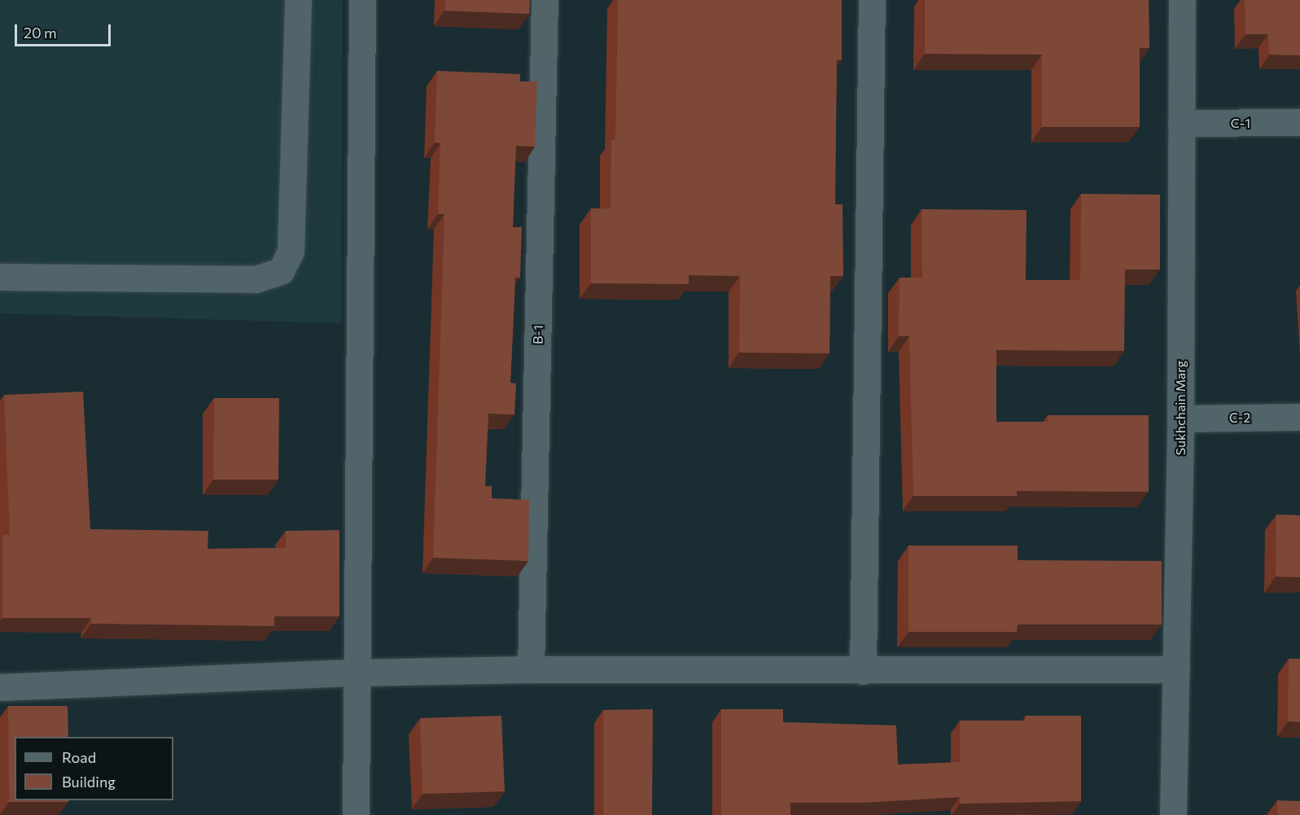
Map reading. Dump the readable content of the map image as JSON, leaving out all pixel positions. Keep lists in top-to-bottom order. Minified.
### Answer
{"streets":{"street":["C-1","B-1","Sukhchain Marg","C-2"]},"crossings":[["C-1","Sukhchain Marg"],["Sukhchain Marg","C-2"]],"legend":["Road","Building"],"scale_bar":"20 m"}
